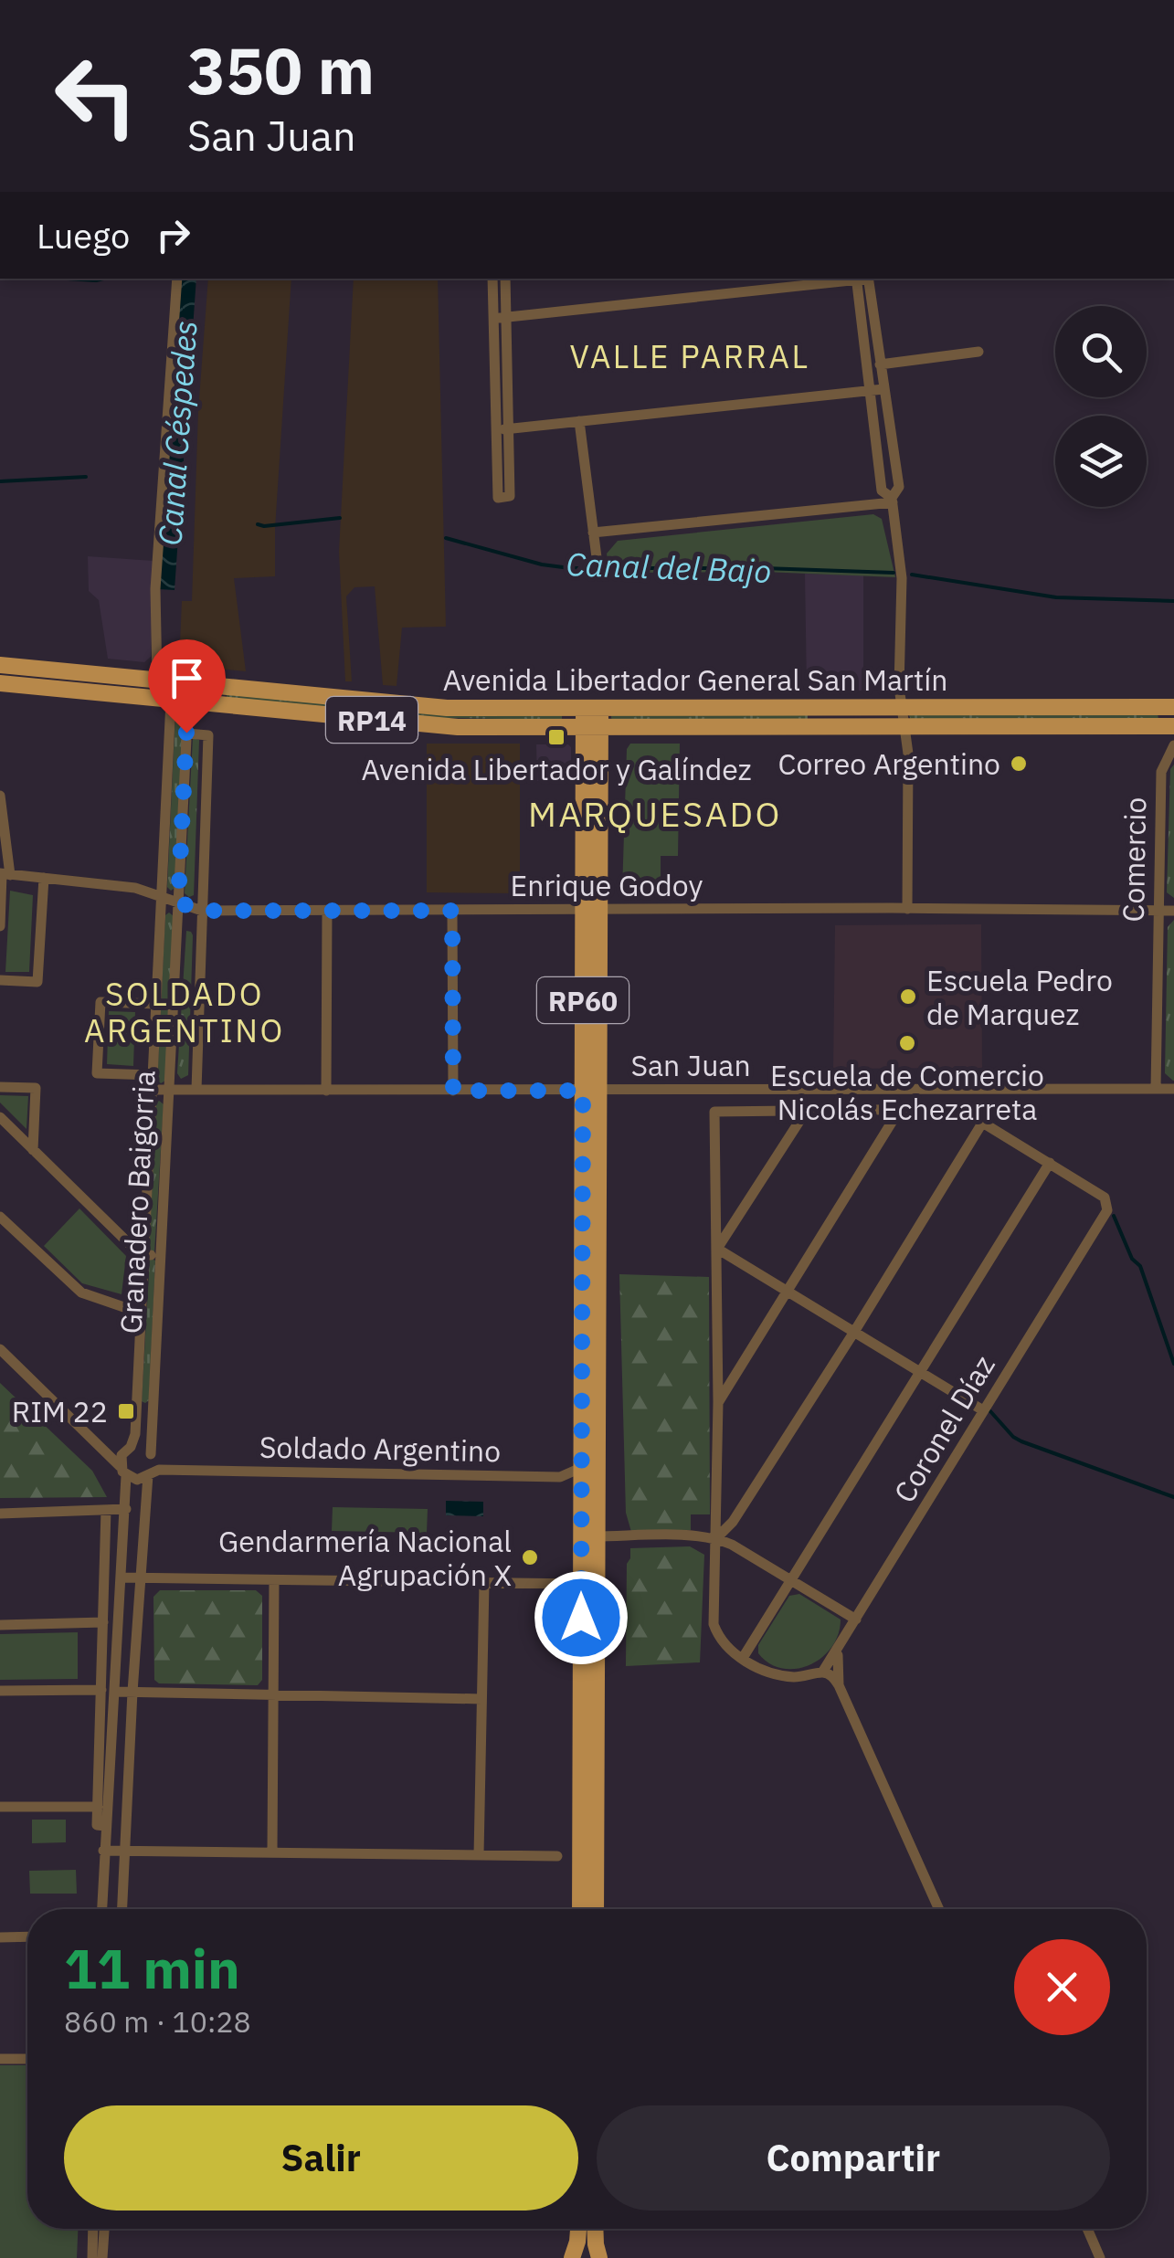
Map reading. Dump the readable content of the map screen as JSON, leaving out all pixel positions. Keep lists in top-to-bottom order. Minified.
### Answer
{"streets":{"main road":["Avenida Libertador General San Martín","RP14","RP60"],"street":["Comercio","Enrique Godoy","San Juan","Granadero Baigorria","Coronel Díaz","Soldado Argentino"]},"crossings":[["Avenida Libertador General San Martín","Comercio"],["Avenida Libertador General San Martín","RP60"],["Avenida Libertador General San Martín","Granadero Baigorria"],["Comercio","Enrique Godoy"],["Comercio","San Juan"],["Enrique Godoy","RP60"],["Enrique Godoy","Granadero Baigorria"],["RP60","San Juan"],["RP60","Soldado Argentino"],["San Juan","Granadero Baigorria"],["Granadero Baigorria","Soldado Argentino"]],"districts":["VALLE PARRAL","MARQUESADO","SOLDADO ARGENTINO"],"water":["Canal Céspedes","Canal del Bajo"],"places":{"transit":["Avenida Libertador y Galíndez","RIM 22"],"other":["Correo Argentino","Escuela Pedro de Marquez","Escuela de Comercio Nicolás Echezarreta","Gendarmería Nacional Agrupación X"]},"page":{"turn":["350 m","San Juan"],"then":"Luego","heading":["11 min","860 m · 10:28"],"buttons":["Salir","Compartir"]}}
